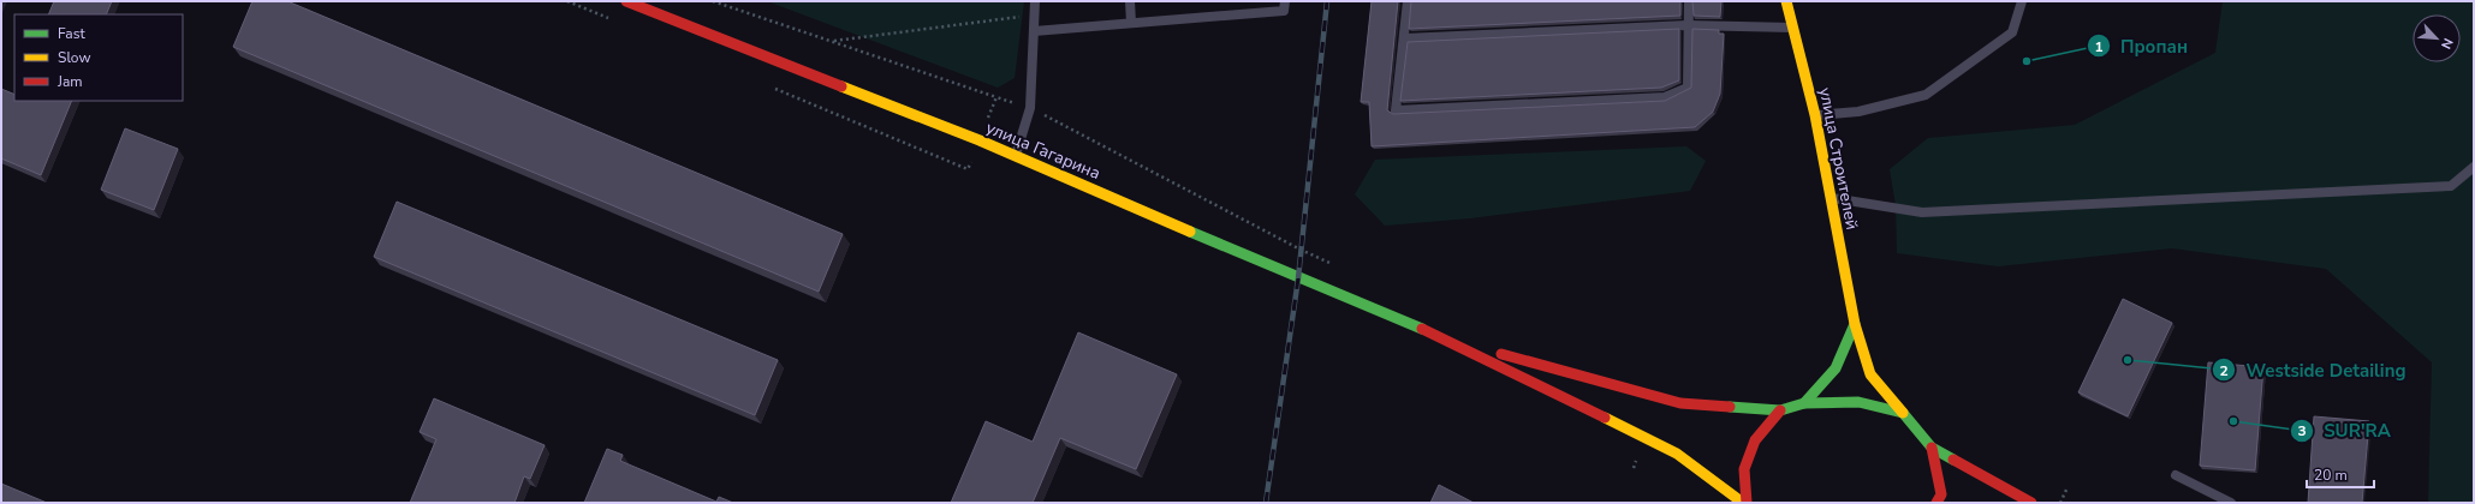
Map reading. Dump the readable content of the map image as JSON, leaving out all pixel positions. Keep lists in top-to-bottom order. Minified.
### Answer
{"streets":{"main road":["улица Гагарина","улица Строителей"]},"places":["Пропан","Westside Detailing","SUR'RA"],"legend":["Fast","Slow","Jam"],"scale_bar":"20 m","north":"bottom right"}
